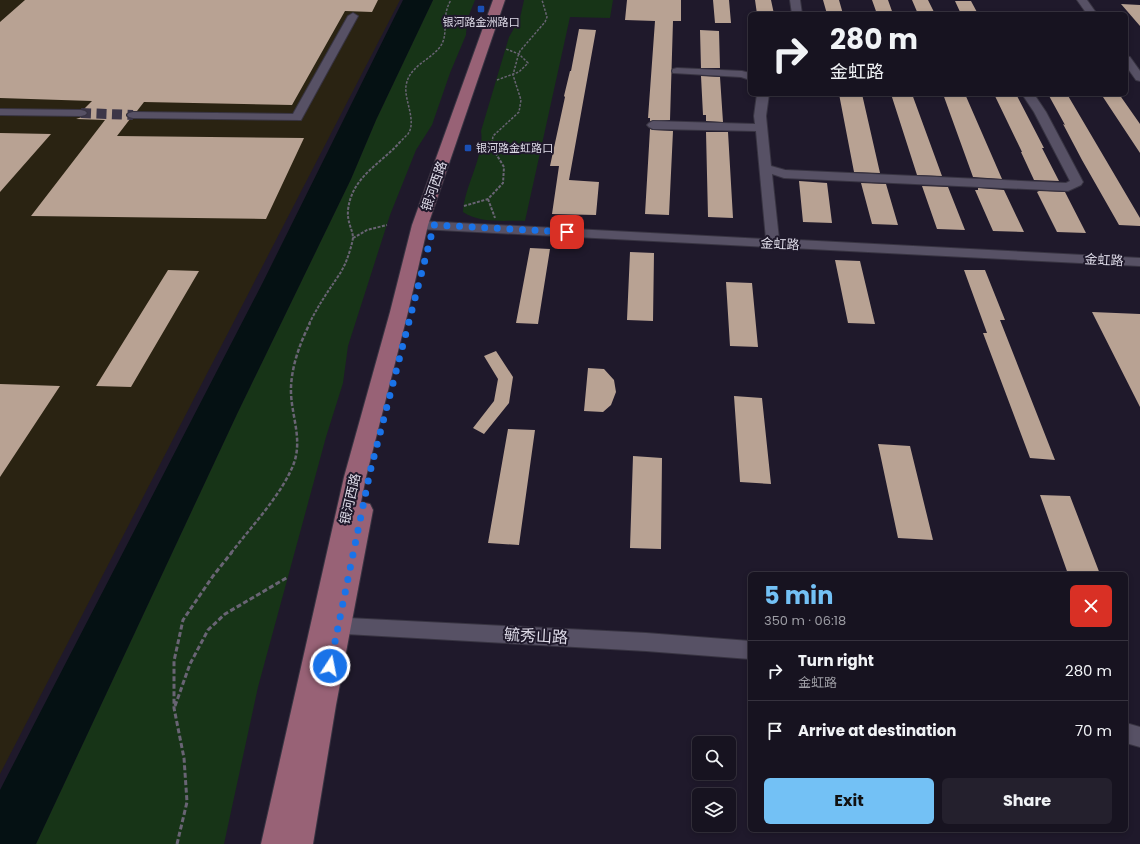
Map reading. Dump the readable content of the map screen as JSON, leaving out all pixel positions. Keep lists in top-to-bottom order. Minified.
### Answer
{"streets":{"main road":["银河西路"],"street":["金虹路","毓秀山路"]},"crossings":[["银河西路","金虹路"],["银河西路","毓秀山路"]],"places":{"transit":["银河路金洲路口","银河路金虹路口"]},"page":{"turn":["280 m","金虹路"],"heading":["5 min","350 m · 06:18"],"list":[{"name":"Turn right","note":"金虹路","value":"280 m"},{"name":"Arrive at destination","value":"70 m"}],"buttons":["Exit","Share"]}}
